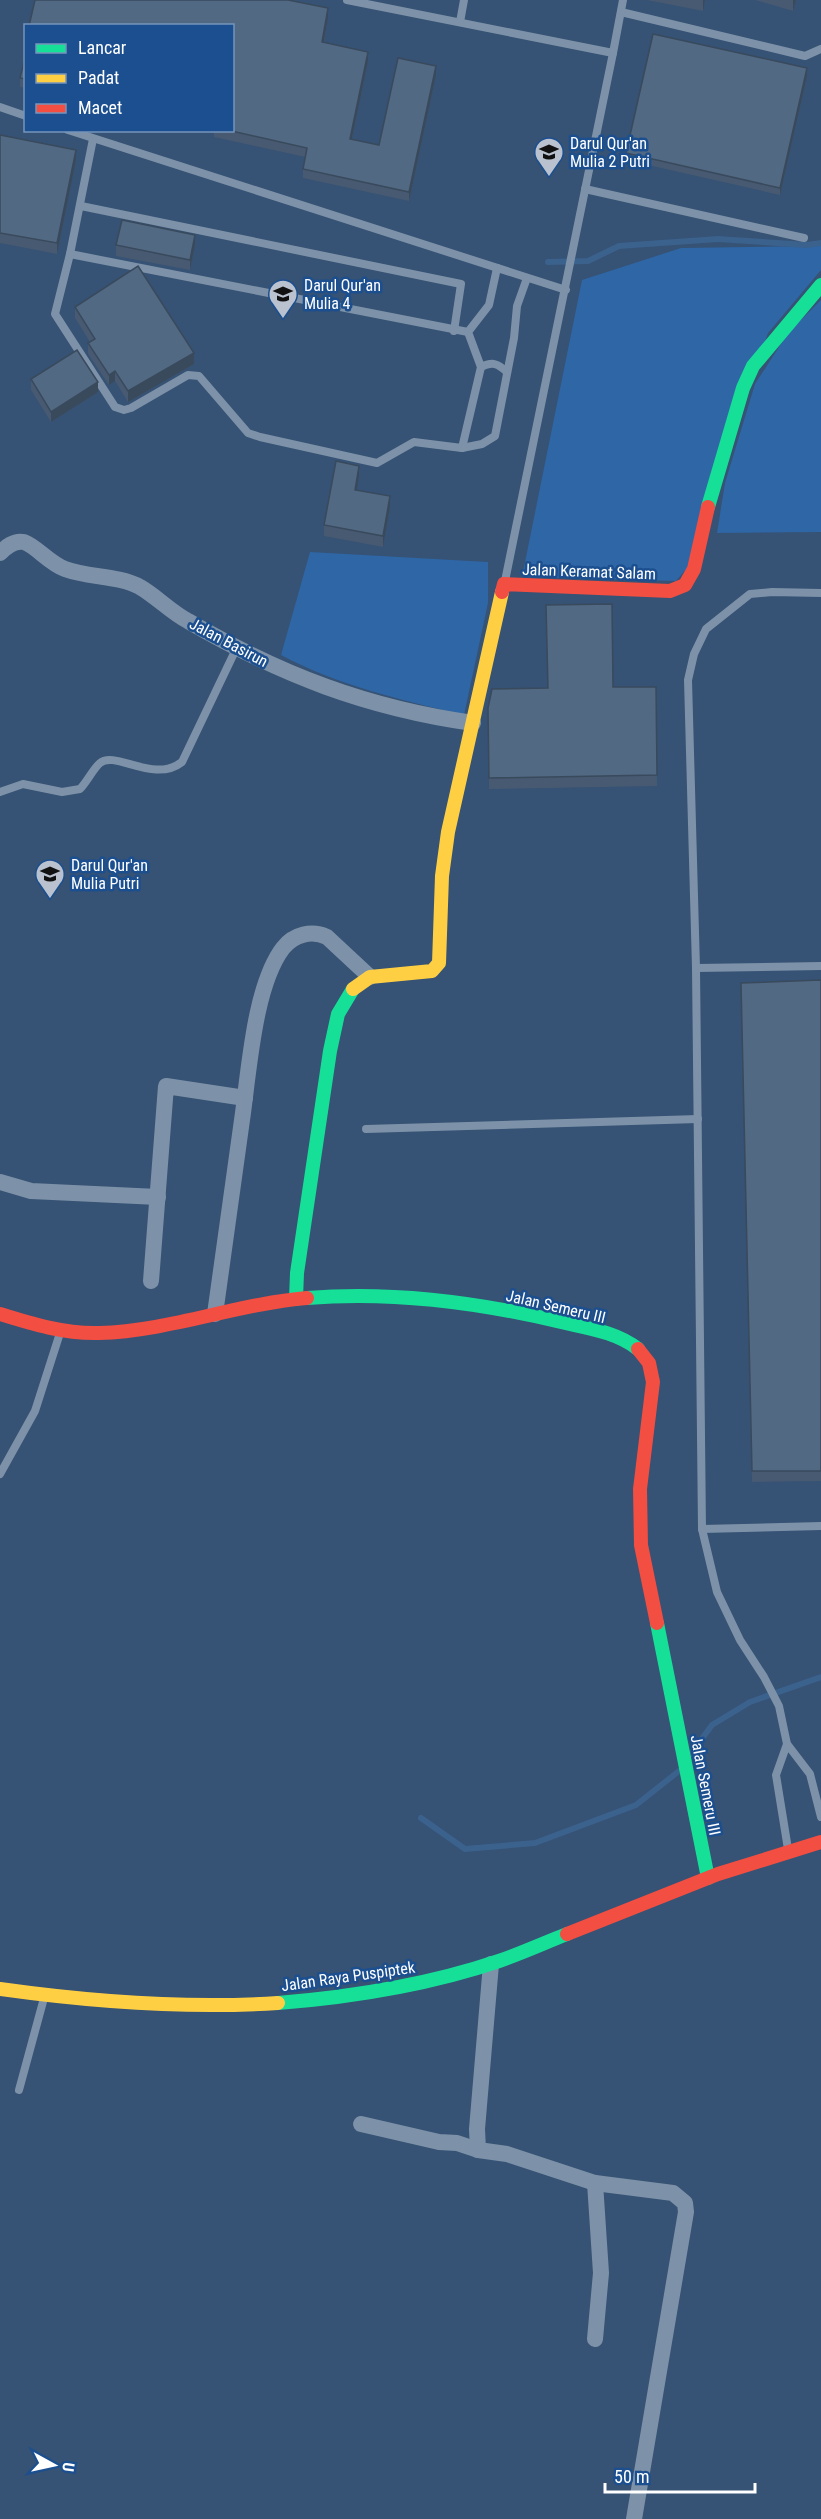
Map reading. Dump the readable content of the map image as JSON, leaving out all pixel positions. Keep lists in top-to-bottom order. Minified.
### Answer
{"streets":{"street":["Jalan Keramat Salam","Jalan Basirun","Jalan Semeru III","Jalan Raya Puspiptek"]},"crossings":[["Jalan Keramat Salam","Jalan Basirun"],["Jalan Semeru III","Jalan Raya Puspiptek"]],"places":{"school or university":["Darul Qur'an Mulia 2 Putri","Darul Qur'an Mulia 4","Darul Qur'an Mulia Putri"]},"legend":["Lancar","Padat","Macet"],"scale_bar":"50 m","north":"right"}
